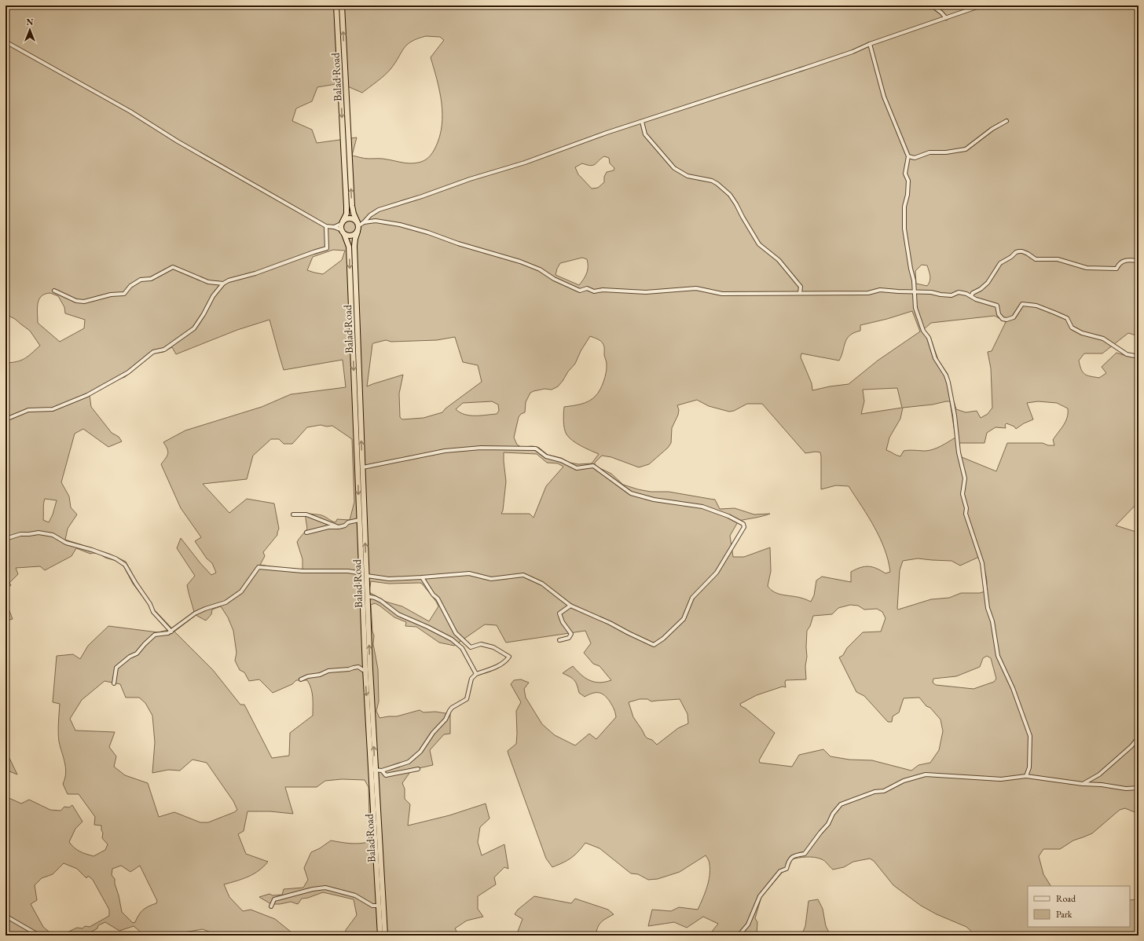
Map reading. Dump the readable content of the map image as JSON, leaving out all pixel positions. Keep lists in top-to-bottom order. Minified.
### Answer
{"streets":{"highway":["Balad Road"]},"legend":["Road","Park"],"north":"top"}
